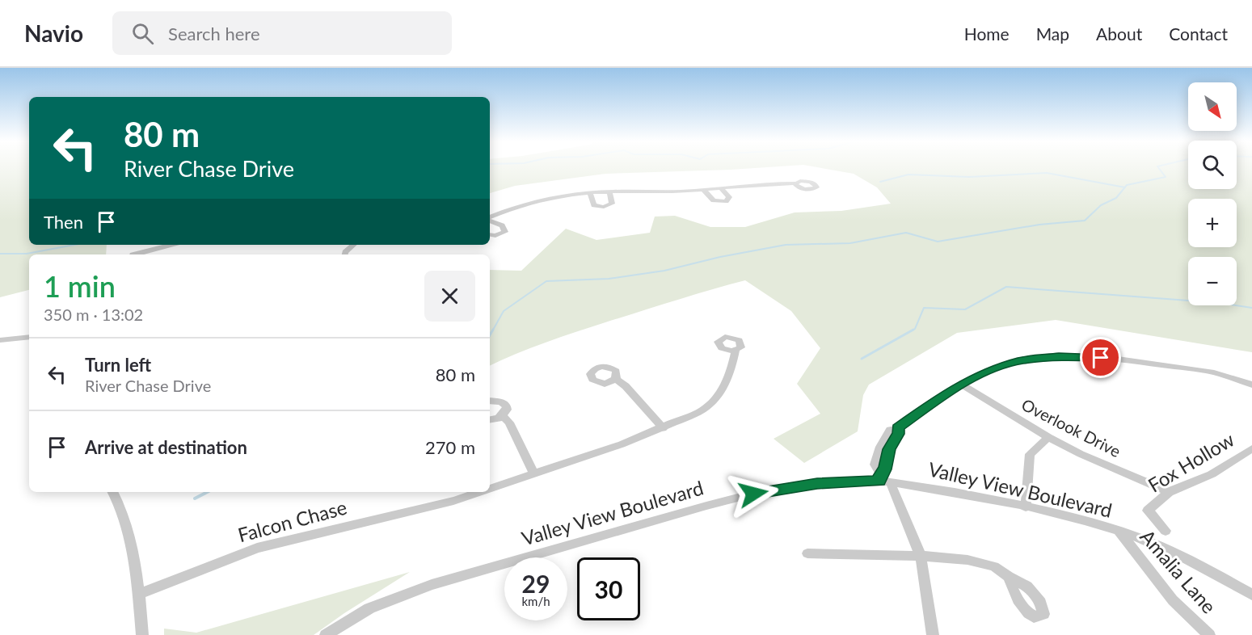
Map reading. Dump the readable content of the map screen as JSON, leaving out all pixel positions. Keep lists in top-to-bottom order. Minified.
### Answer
{"streets":{"street":["Overlook Drive","Fox Hollow","Valley View Boulevard","Falcon Chase","Amalia Lane"]},"crossings":[["Overlook Drive","Fox Hollow"],["Valley View Boulevard","Amalia Lane"]],"north":"bottom right","page":{"header":"Navio","search":"Search here","nav":["Home","Map","About","Contact"],"map_buttons":["+","−"],"turn":["80 m","River Chase Drive"],"then":"Then","heading":["1 min","350 m · 13:02"],"list":[{"name":"Turn left","note":"River Chase Drive","value":"80 m"},{"name":"Arrive at destination","value":"270 m"}],"speed":"29 km/h","limit":"30"}}
